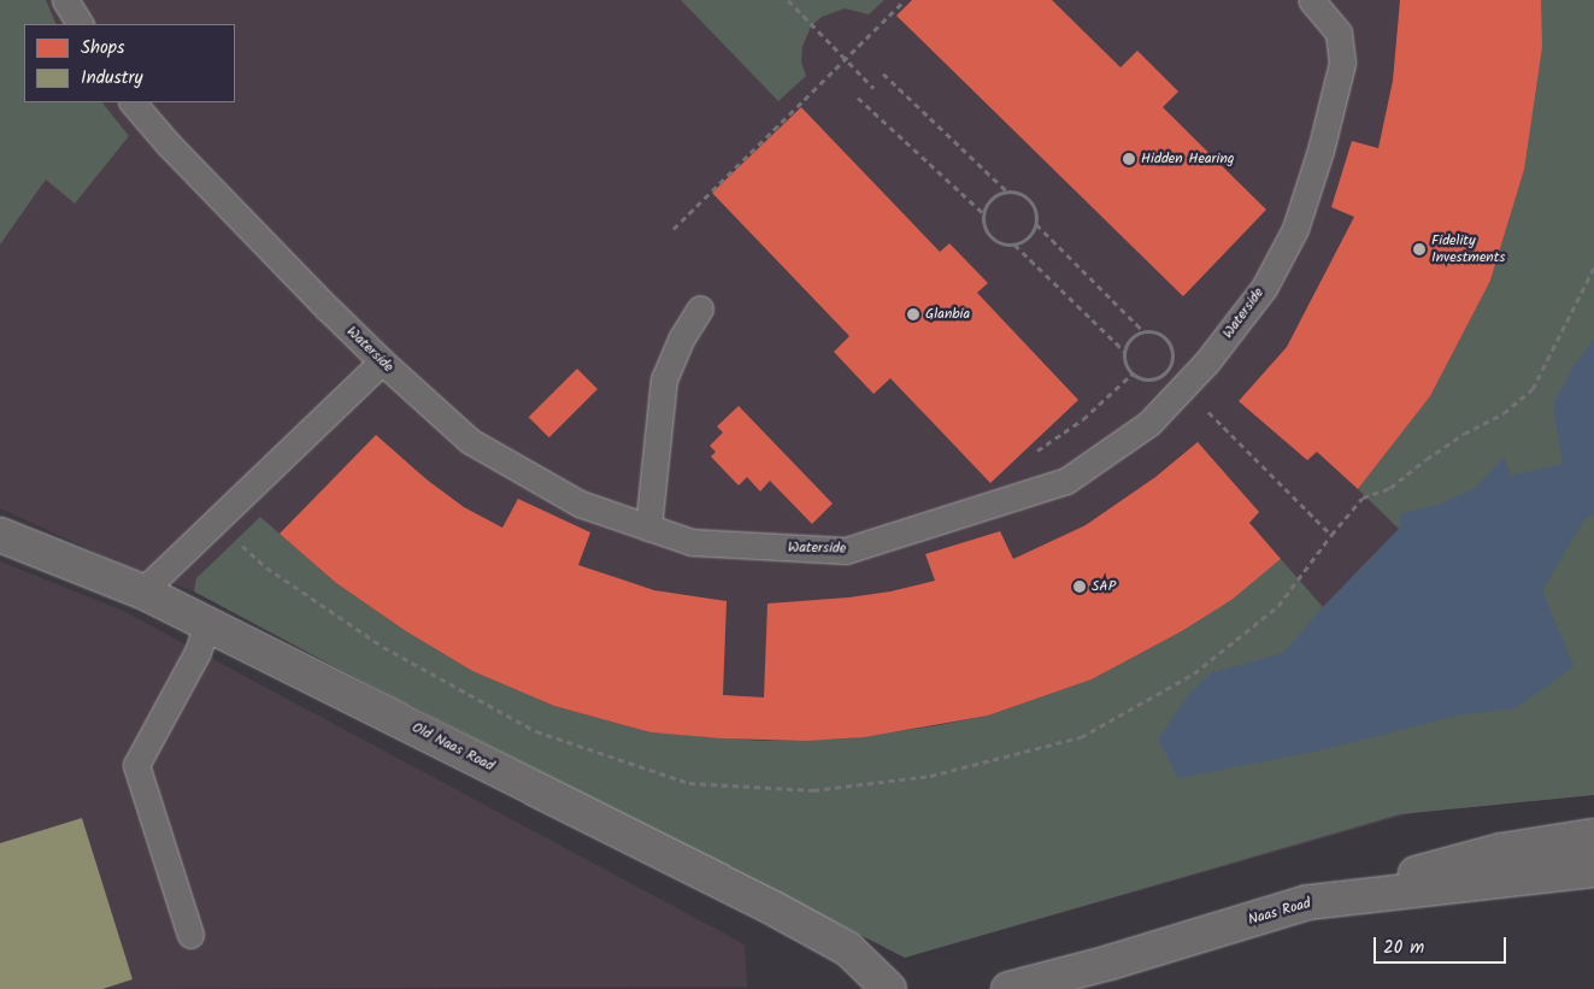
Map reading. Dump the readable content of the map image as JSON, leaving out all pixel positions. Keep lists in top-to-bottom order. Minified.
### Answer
{"streets":{"main road":["Old Naas Road","Naas Road"],"lane":["Waterside"]},"places":["Hidden Hearing","Fidelity Investments","Glanbia","SAP"],"legend":["Shops","Industry"],"scale_bar":"20 m"}
